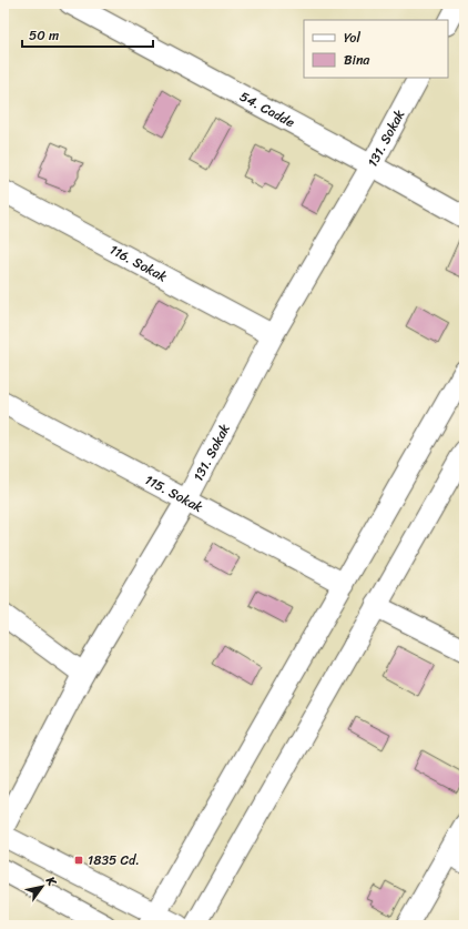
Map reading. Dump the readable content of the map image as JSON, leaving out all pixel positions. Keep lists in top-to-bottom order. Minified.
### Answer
{"streets":{"street":["54. Cadde","131. Sokak","116. Sokak","115. Sokak"]},"crossings":[["54. Cadde","131. Sokak"],["131. Sokak","116. Sokak"],["131. Sokak","115. Sokak"]],"places":{"transit":["1835 Cd."]},"legend":["Yol","Bina"],"scale_bar":"50 m","north":"top right"}
